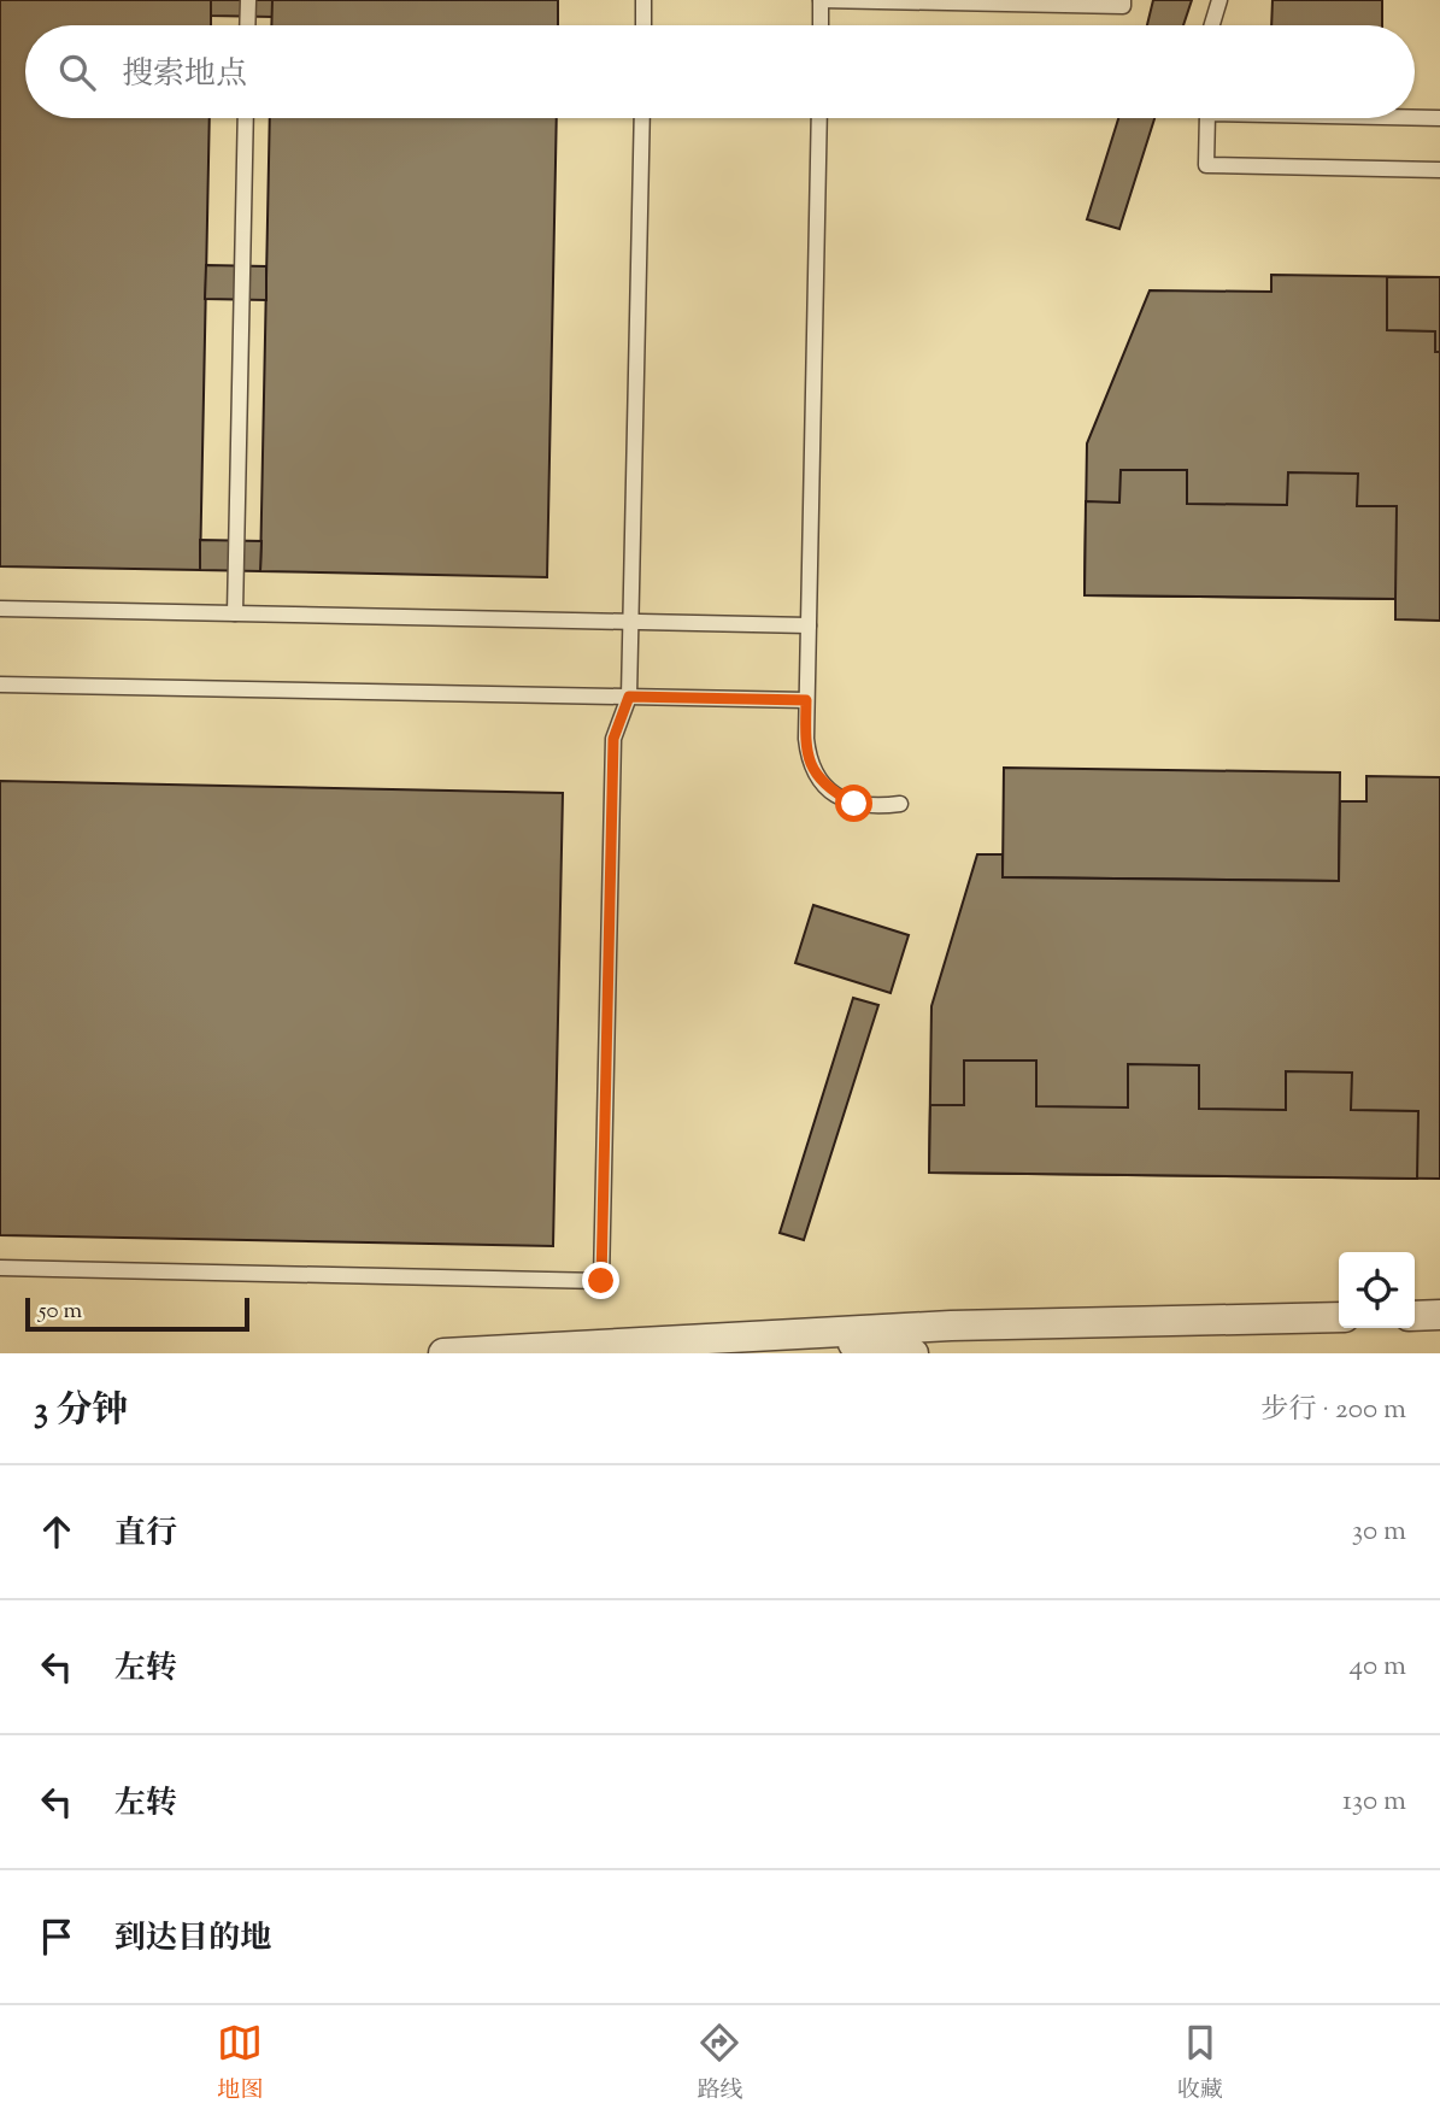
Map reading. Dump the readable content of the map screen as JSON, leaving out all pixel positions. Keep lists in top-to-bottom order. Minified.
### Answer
{"scale_bar":"50 m","page":{"search":"搜索地点","scale":"50 m","heading":["3 分钟","步行 · 200 m"],"list":[["直行","30 m"],["左转","40 m"],["左转","130 m"],"到达目的地"],"nav":["地图","路线","收藏"]}}
